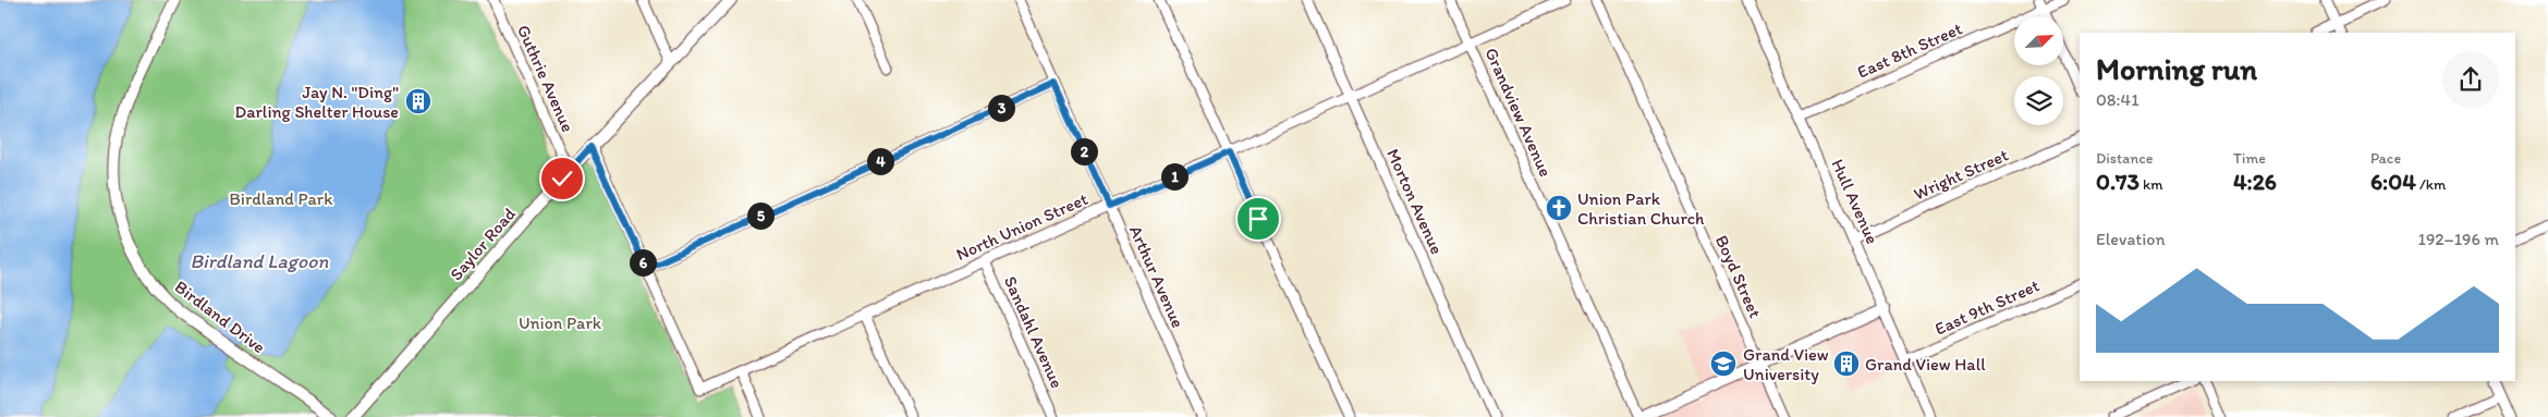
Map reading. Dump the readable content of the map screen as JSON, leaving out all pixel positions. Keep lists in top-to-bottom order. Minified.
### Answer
{"streets":{"street":["East 8th Street","Guthrie Avenue","Grandview Avenue","Wright Street","Morton Avenue","Hull Avenue","North Union Street","Saylor Road","Arthur Avenue","Boyd Street","East 9th Street","Birdland Drive","Sandahl Avenue"]},"crossings":[["East 8th Street","Hull Avenue"],["Guthrie Avenue","North Union Street"],["Guthrie Avenue","Saylor Road"],["Grandview Avenue","North Union Street"],["Wright Street","Hull Avenue"],["Morton Avenue","North Union Street"],["Hull Avenue","East 9th Street"],["North Union Street","Arthur Avenue"],["North Union Street","Sandahl Avenue"]],"water":["Birdland Lagoon"],"parks":["Birdland Park","Union Park"],"places":{"building":["Jay N. \"Ding\" Darling Shelter House","Grand View Hall"],"church":["Union Park Christian Church"],"school or university":["Grand View University"]},"north":"top right","page":{"heading":["Morning run","08:41"],"pins":["3","2","4","1","5","6"],"stats":[["Distance","0.73 km"],["Time","4:26"],["Pace","6:04 /km"]],"chart":["Elevation","192–196 m"]}}
